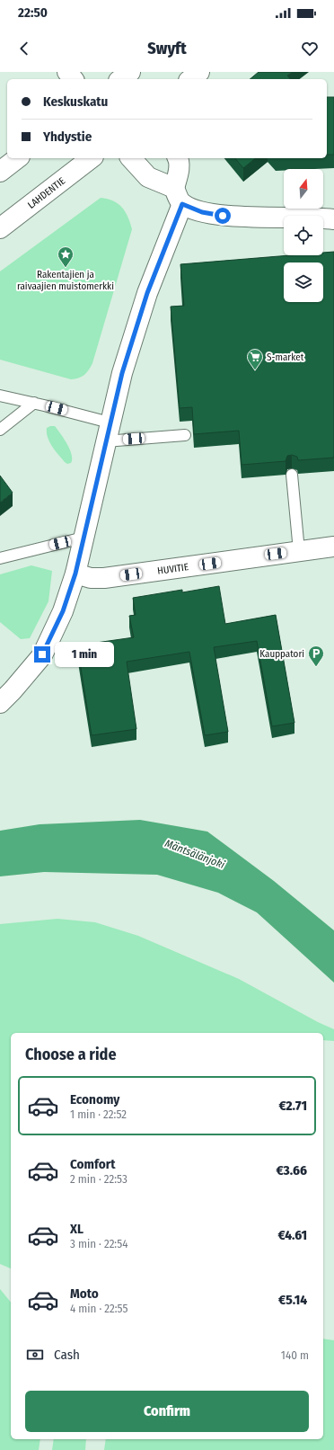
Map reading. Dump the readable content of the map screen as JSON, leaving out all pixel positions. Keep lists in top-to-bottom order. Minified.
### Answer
{"streets":{"street":["LAHDENTIE","HUVITIE"]},"water":["Mäntsälänjoki"],"places":{"place":["Rakentajien ja raivaajien muistomerkki"],"supermarket":["S-market"],"parking":["Kauppatori"]},"north":"top","page":{"status":"22:50","header":"Swyft","banner":["Keskuskatu","Yhdystie"],"bubble":"1 min","heading":"Choose a ride","list":[{"name":"Economy","note":"1 min · 22:52","value":"€2.71"},{"name":"Comfort","note":"2 min · 22:53","value":"€3.66"},{"name":"XL","note":"3 min · 22:54","value":"€4.61"},{"name":"Moto","note":"4 min · 22:55","value":"€5.14"}],"pay":["Cash","140 m"],"buttons":"Confirm"}}
